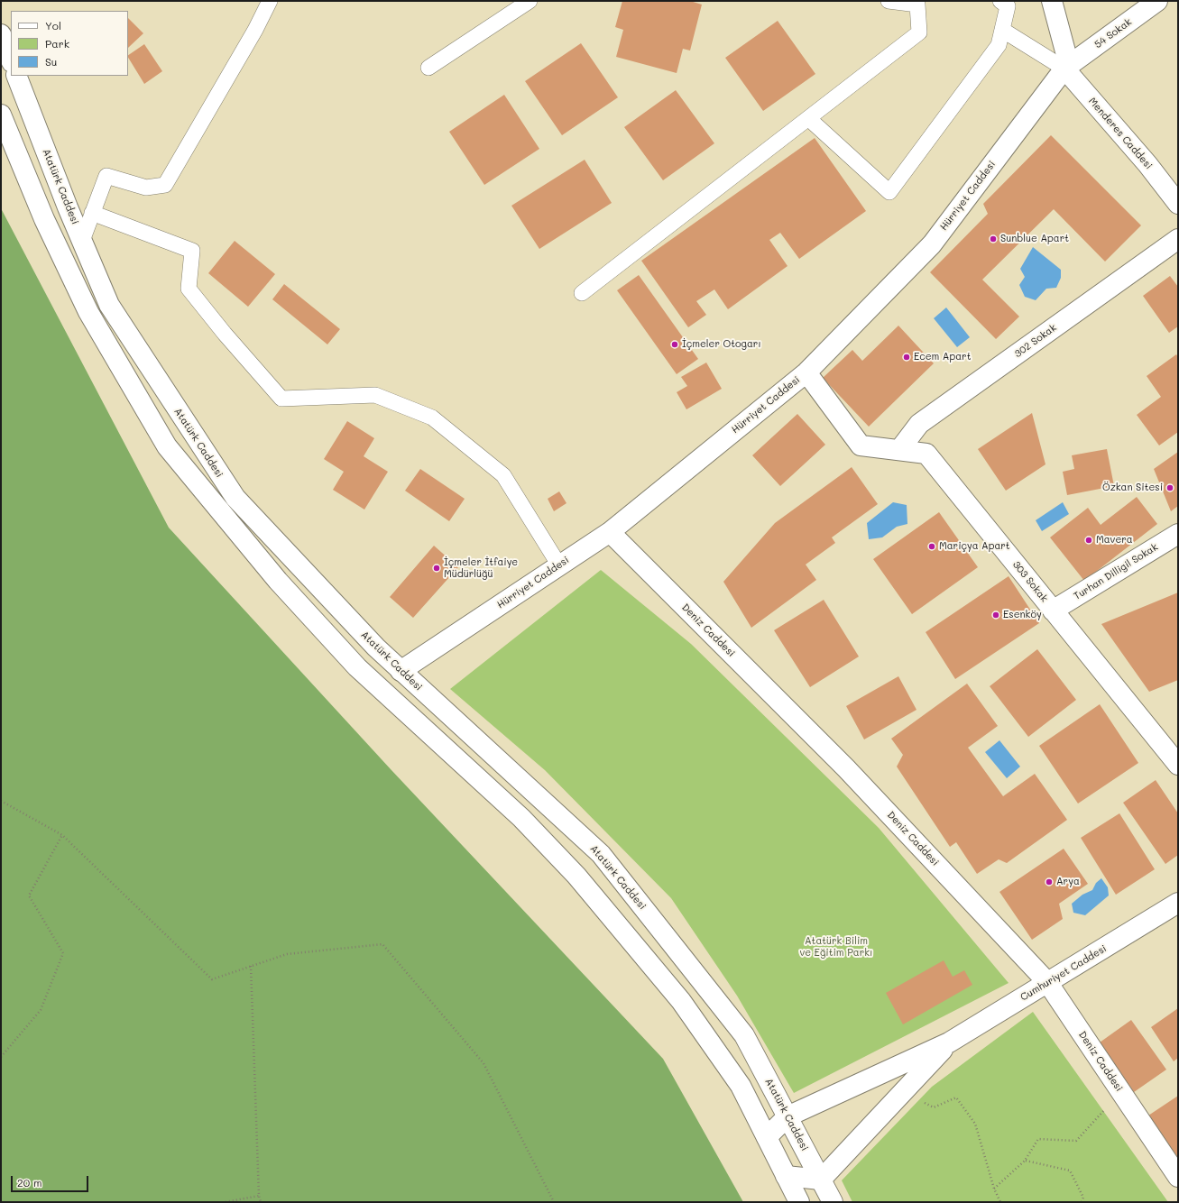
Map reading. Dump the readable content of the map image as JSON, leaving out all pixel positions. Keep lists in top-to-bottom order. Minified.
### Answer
{"streets":{"street":["54 Sokak","Menderes Caddesi","Atatürk Caddesi","Hürriyet Caddesi","302 Sokak","Turhan Dilligil Sokak","303 Sokak","Deniz Caddesi","Cumhuriyet Caddesi"]},"crossings":[["54 Sokak","Menderes Caddesi"],["54 Sokak","Hürriyet Caddesi"],["Menderes Caddesi","Hürriyet Caddesi"],["Atatürk Caddesi","Hürriyet Caddesi"],["Atatürk Caddesi","Cumhuriyet Caddesi"],["Hürriyet Caddesi","303 Sokak"],["Hürriyet Caddesi","Deniz Caddesi"],["302 Sokak","303 Sokak"],["Turhan Dilligil Sokak","303 Sokak"],["Deniz Caddesi","Cumhuriyet Caddesi"]],"parks":["Atatürk Bilim ve Eğitim Parkı"],"places":["Sunblue Apart","İçmeler Otogarı","Ecem Apart","Özkan Sitesi","Mavera","Mariçya Apart","İçmeler İtfaiye Müdürlüğü","Esenköy","Arya"],"legend":["Yol","Park","Su"],"scale_bar":"20 m"}
